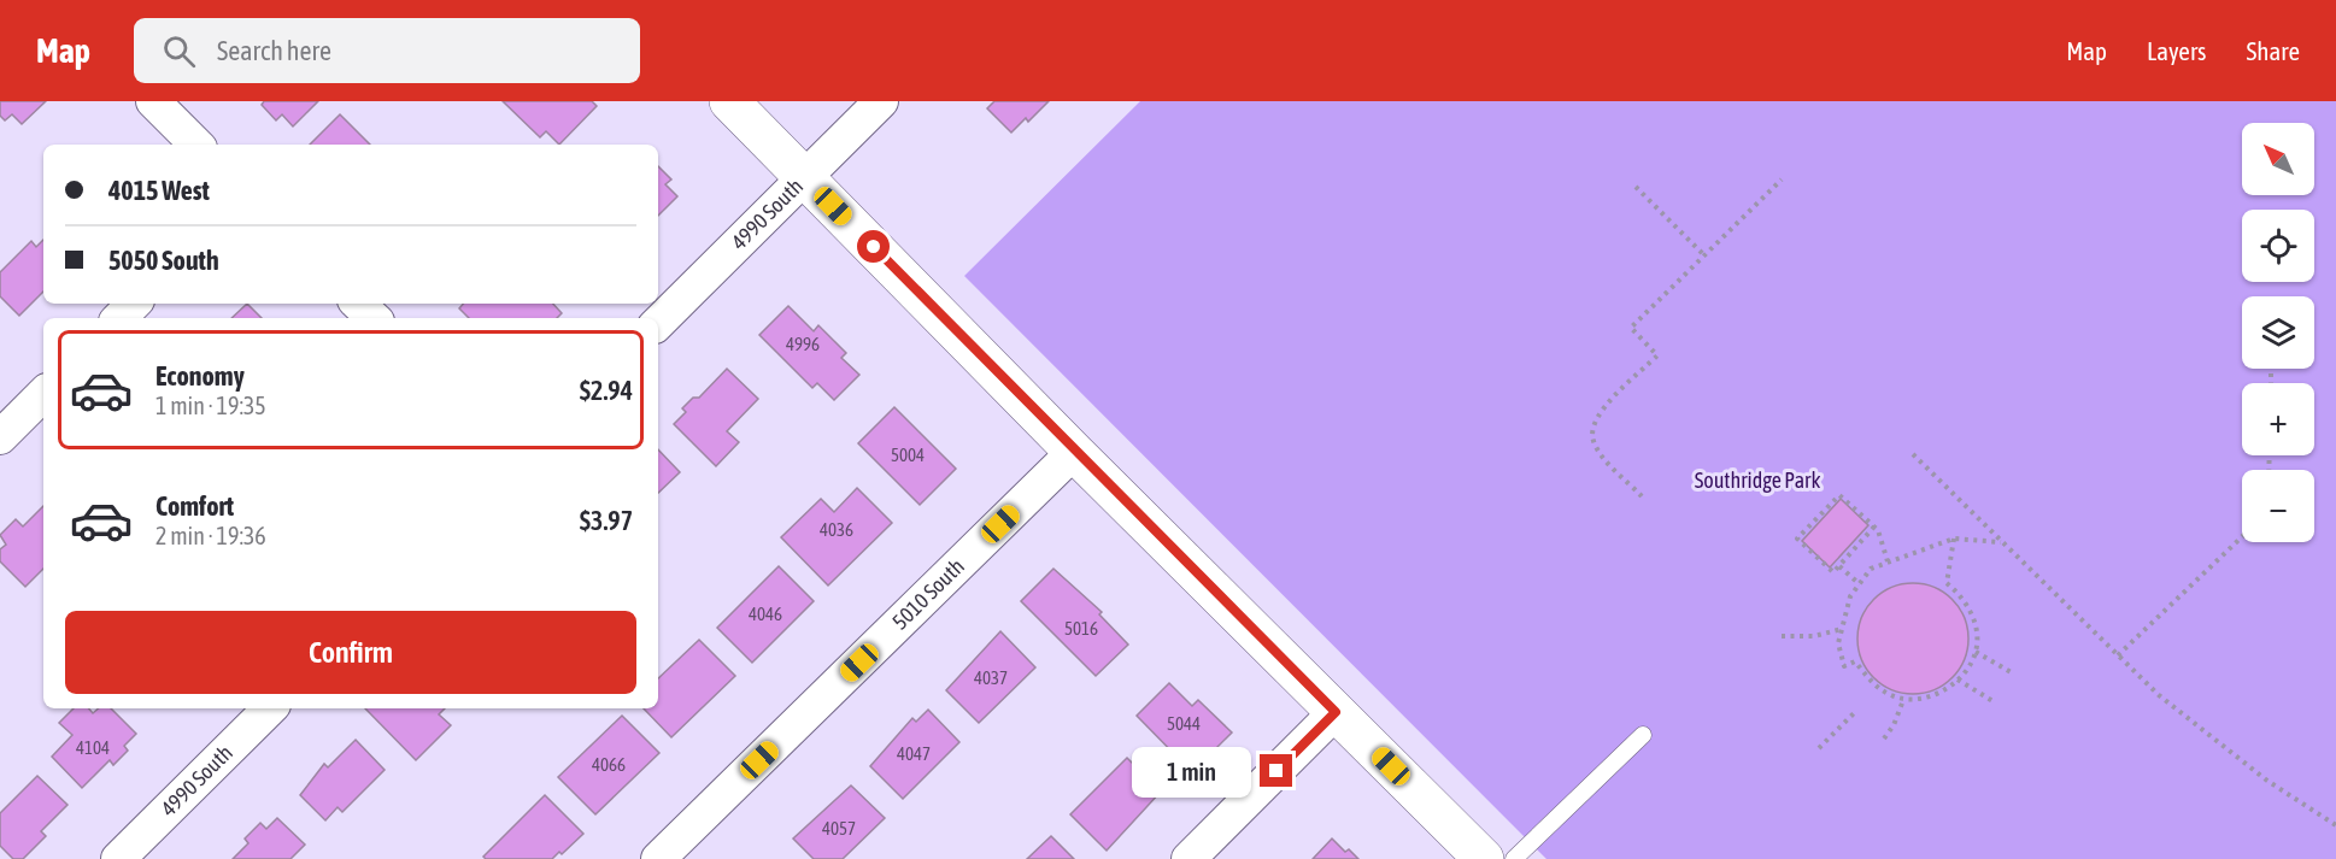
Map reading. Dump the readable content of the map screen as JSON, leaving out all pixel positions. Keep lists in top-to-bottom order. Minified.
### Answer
{"streets":{"street":["4990 South","5010 South"]},"parks":["Southridge Park"],"house_numbers":["4996","5004","4036","4046","5016","4037","5044","4104","4047","4066","4057"],"north":"top left","page":{"header":"Map","search":"Search here","nav":["Map","Layers","Share"],"map_buttons":["+","−"],"banner":["4015 West","5050 South"],"list":[{"name":"Economy","note":"1 min · 19:35","value":"$2.94"},{"name":"Comfort","note":"2 min · 19:36","value":"$3.97"}],"buttons":"Confirm","bubble":"1 min"}}
